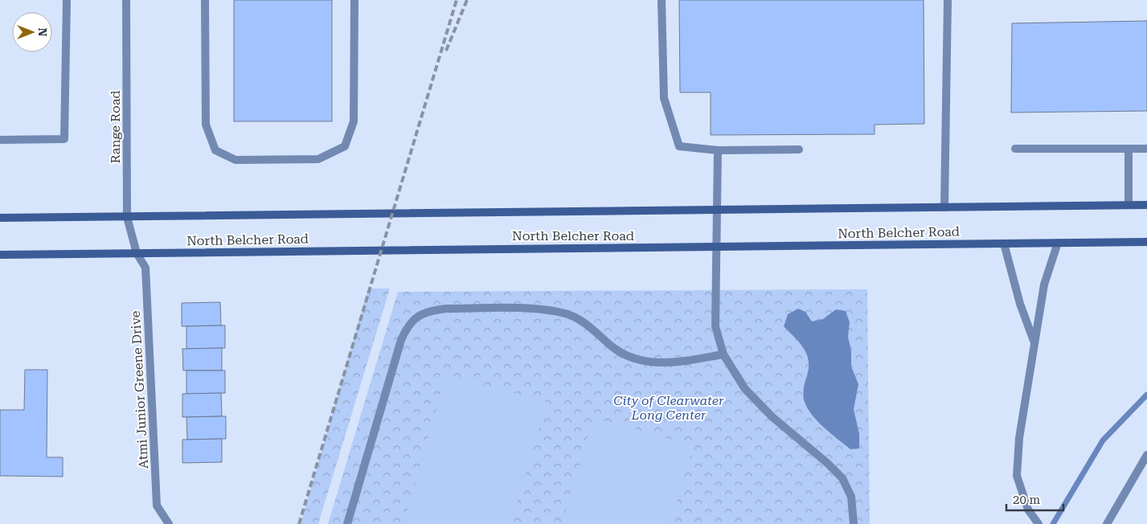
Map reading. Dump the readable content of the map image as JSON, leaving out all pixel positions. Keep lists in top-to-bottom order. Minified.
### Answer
{"streets":{"main road":["North Belcher Road"],"street":["Range Road","Atmi Junior Greene Drive"]},"crossings":[["Range Road","North Belcher Road"],["Range Road","Atmi Junior Greene Drive"],["North Belcher Road","Atmi Junior Greene Drive"]],"parks":["City of Clearwater Long Center"],"scale_bar":"20 m","north":"right"}
